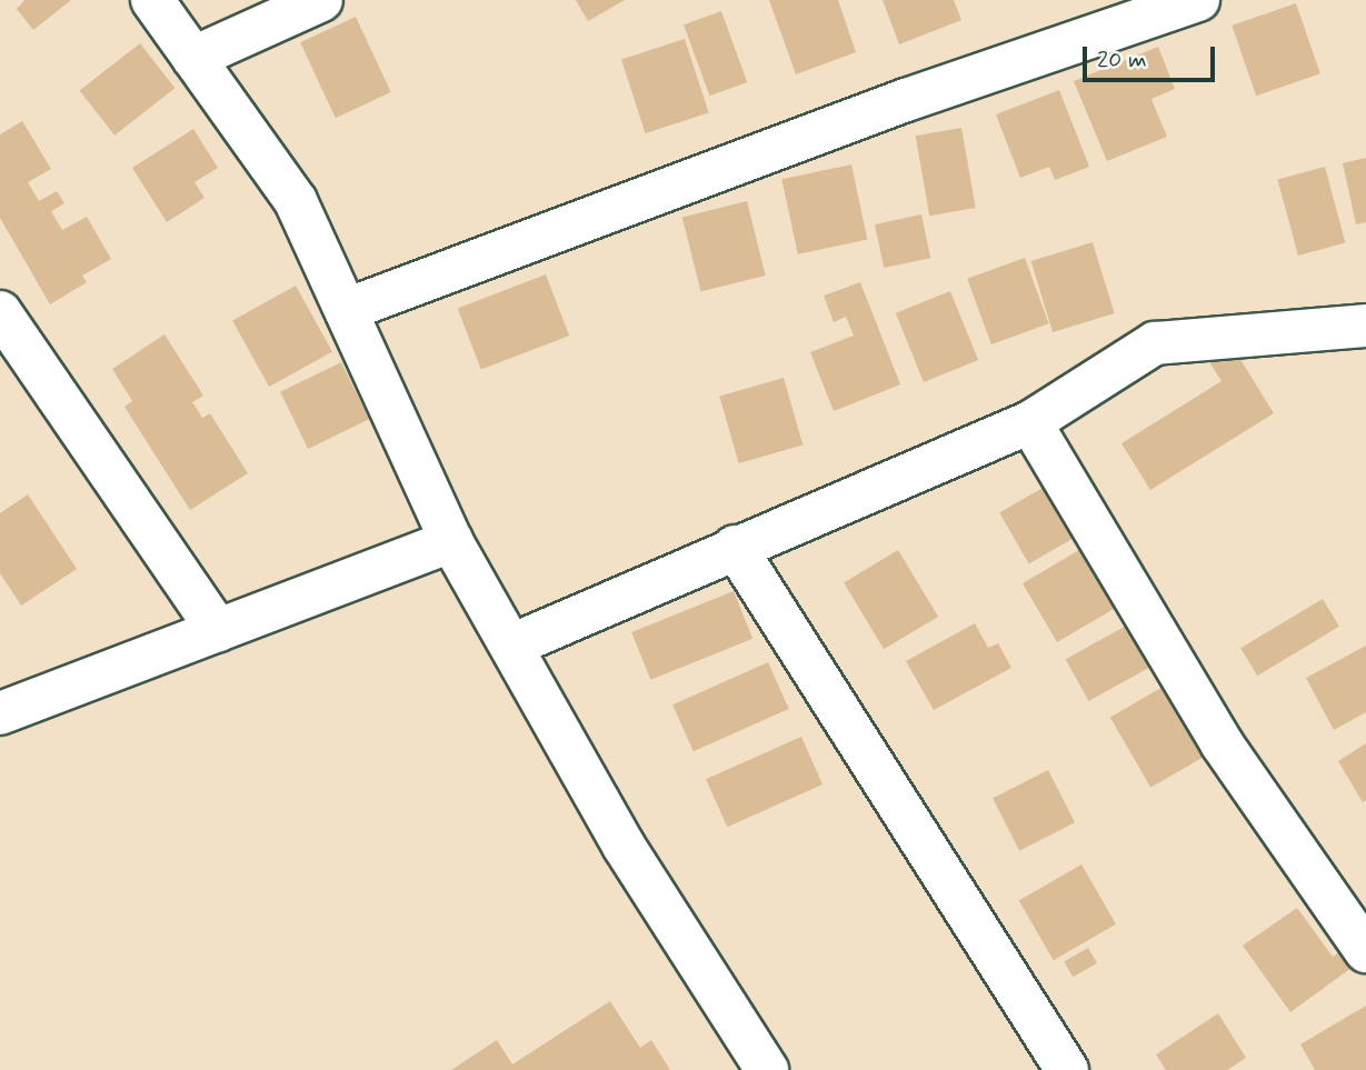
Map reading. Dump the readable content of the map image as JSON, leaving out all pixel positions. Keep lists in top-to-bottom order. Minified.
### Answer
{"scale_bar":"20 m"}
